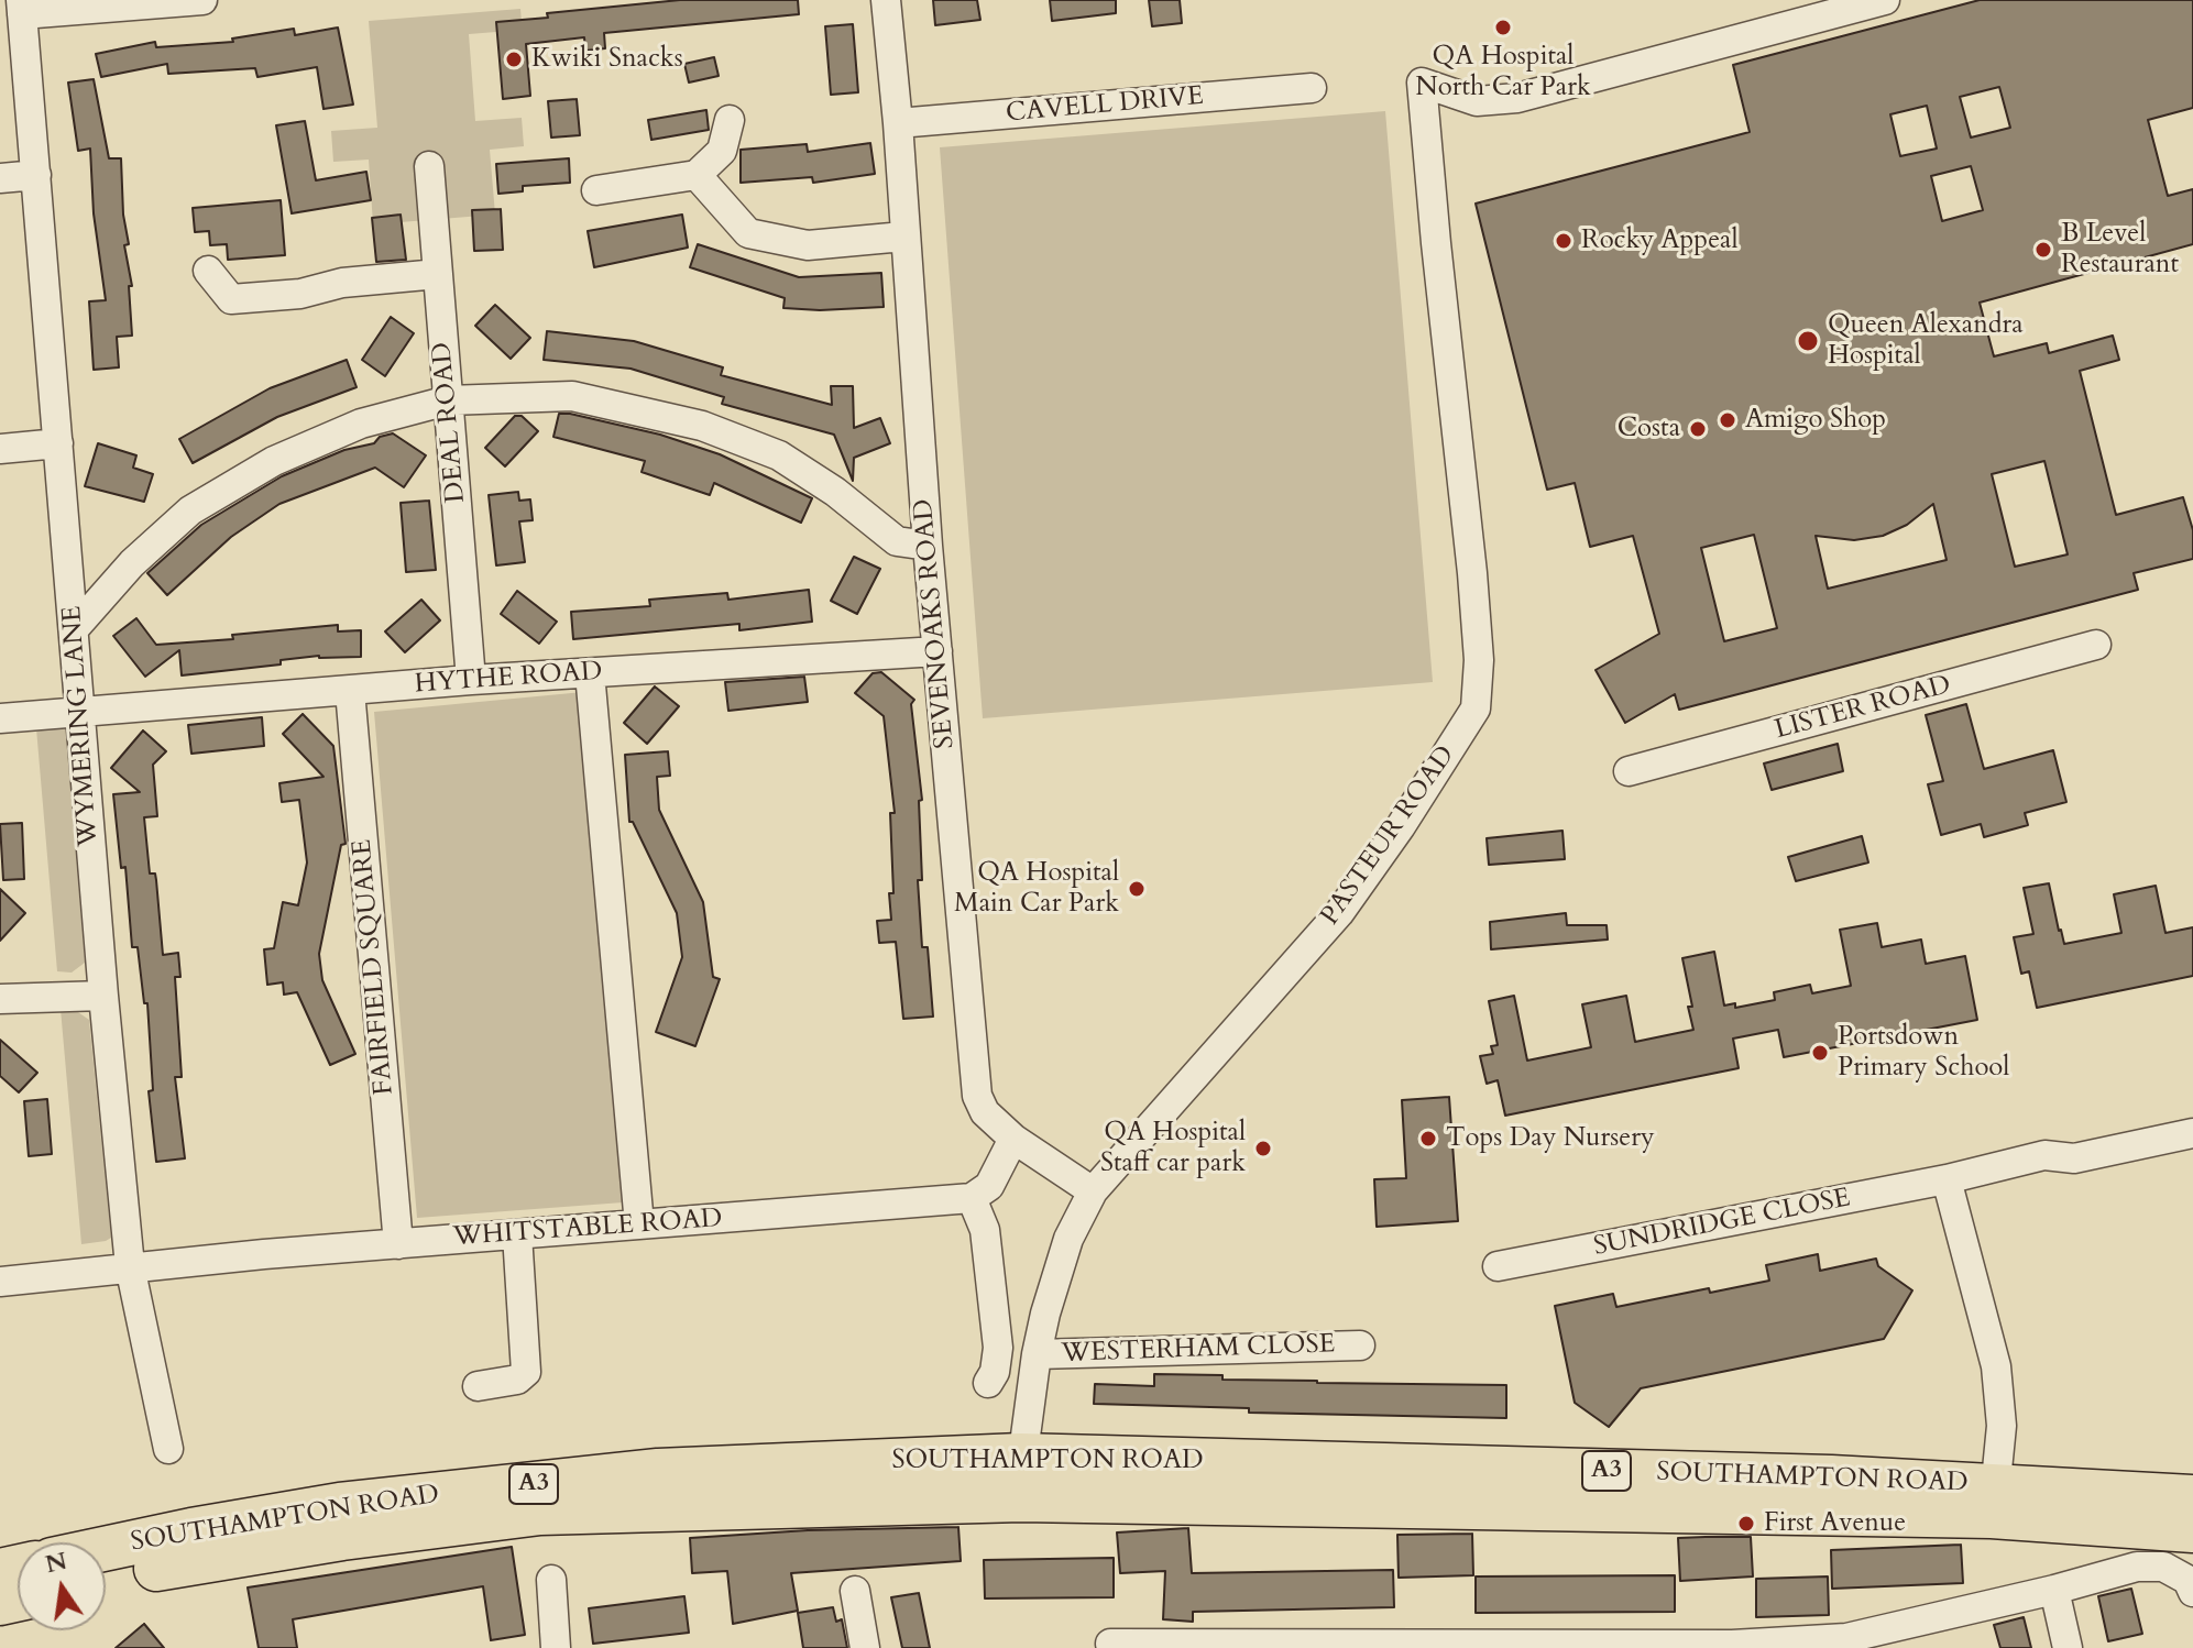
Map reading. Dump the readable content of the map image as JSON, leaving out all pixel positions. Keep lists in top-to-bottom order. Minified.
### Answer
{"streets":{"main road":["SOUTHAMPTON ROAD","A3"],"street":["CAVELL DRIVE","DEAL ROAD","SEVENOAKS ROAD","HYTHE ROAD","LISTER ROAD","WYMERING LANE","PASTEUR ROAD","FAIRFIELD SQUARE","SUNDRIDGE CLOSE","WHITSTABLE ROAD","WESTERHAM CLOSE"]},"crossings":[["CAVELL DRIVE","SEVENOAKS ROAD"],["DEAL ROAD","HYTHE ROAD"],["SEVENOAKS ROAD","HYTHE ROAD"],["SEVENOAKS ROAD","PASTEUR ROAD"],["HYTHE ROAD","WYMERING LANE"],["HYTHE ROAD","FAIRFIELD SQUARE"],["WYMERING LANE","WHITSTABLE ROAD"],["PASTEUR ROAD","WESTERHAM CLOSE"],["PASTEUR ROAD","SOUTHAMPTON ROAD"],["FAIRFIELD SQUARE","WHITSTABLE ROAD"]],"places":["QA Hospital North Car Park","Kwiki Snacks","Rocky Appeal","B Level Restaurant","Queen Alexandra Hospital","Amigo Shop","Costa","QA Hospital Main Car Park","Portsdown Primary School","Tops Day Nursery","QA Hospital Staff car park","First Avenue"],"north":"top"}
